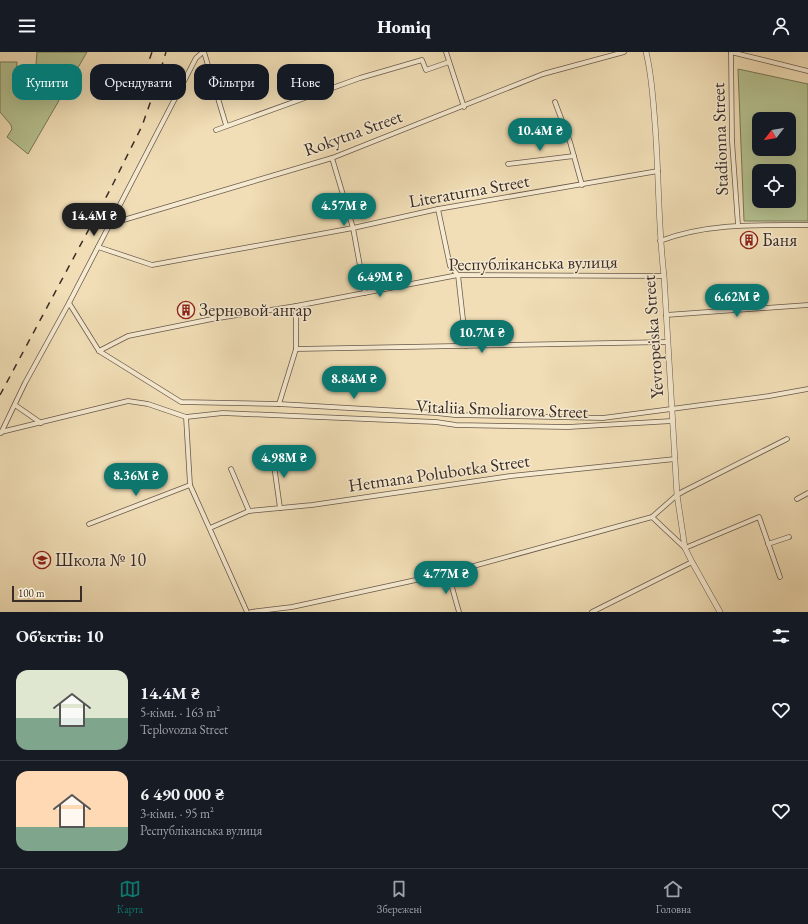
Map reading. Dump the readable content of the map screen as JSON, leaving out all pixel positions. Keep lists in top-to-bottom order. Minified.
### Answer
{"streets":{"street":["Rokytna Street","Stadionna Street","Literaturna Street","Республіканська вулиця","Yevropeiska Street","Vitaliia Smoliarova Street","Hetmana Polubotka Street"]},"crossings":[["Literaturna Street","Yevropeiska Street"],["Республіканська вулиця","Yevropeiska Street"],["Республіканська вулиця","Vitaliia Smoliarova Street"],["Yevropeiska Street","Vitaliia Smoliarova Street"],["Yevropeiska Street","Hetmana Polubotka Street"]],"places":{"building":["Баня","Зерновой ангар"],"school or university":["Школа № 10"]},"scale_bar":"100 m","north":"bottom left","page":{"header":"Homiq","chip":["Купити","Орендувати","Фільтри","Нове"],"price":["10.4M ₴","4.57M ₴","14.4M ₴","6.49M ₴","6.62M ₴","10.7M ₴","8.84M ₴","4.98M ₴","8.36M ₴","4.77M ₴"],"scale":"100 m","heading":"Об’єктів: 10","list":[{"name":"14.4M ₴","note":"5-кімн. · 163 m² · Teplovozna Street"},{"name":"6 490 000 ₴","note":"3-кімн. · 95 m² · Республіканська вулиця"}],"tabs":["Карта","Збережені","Головна"]}}
